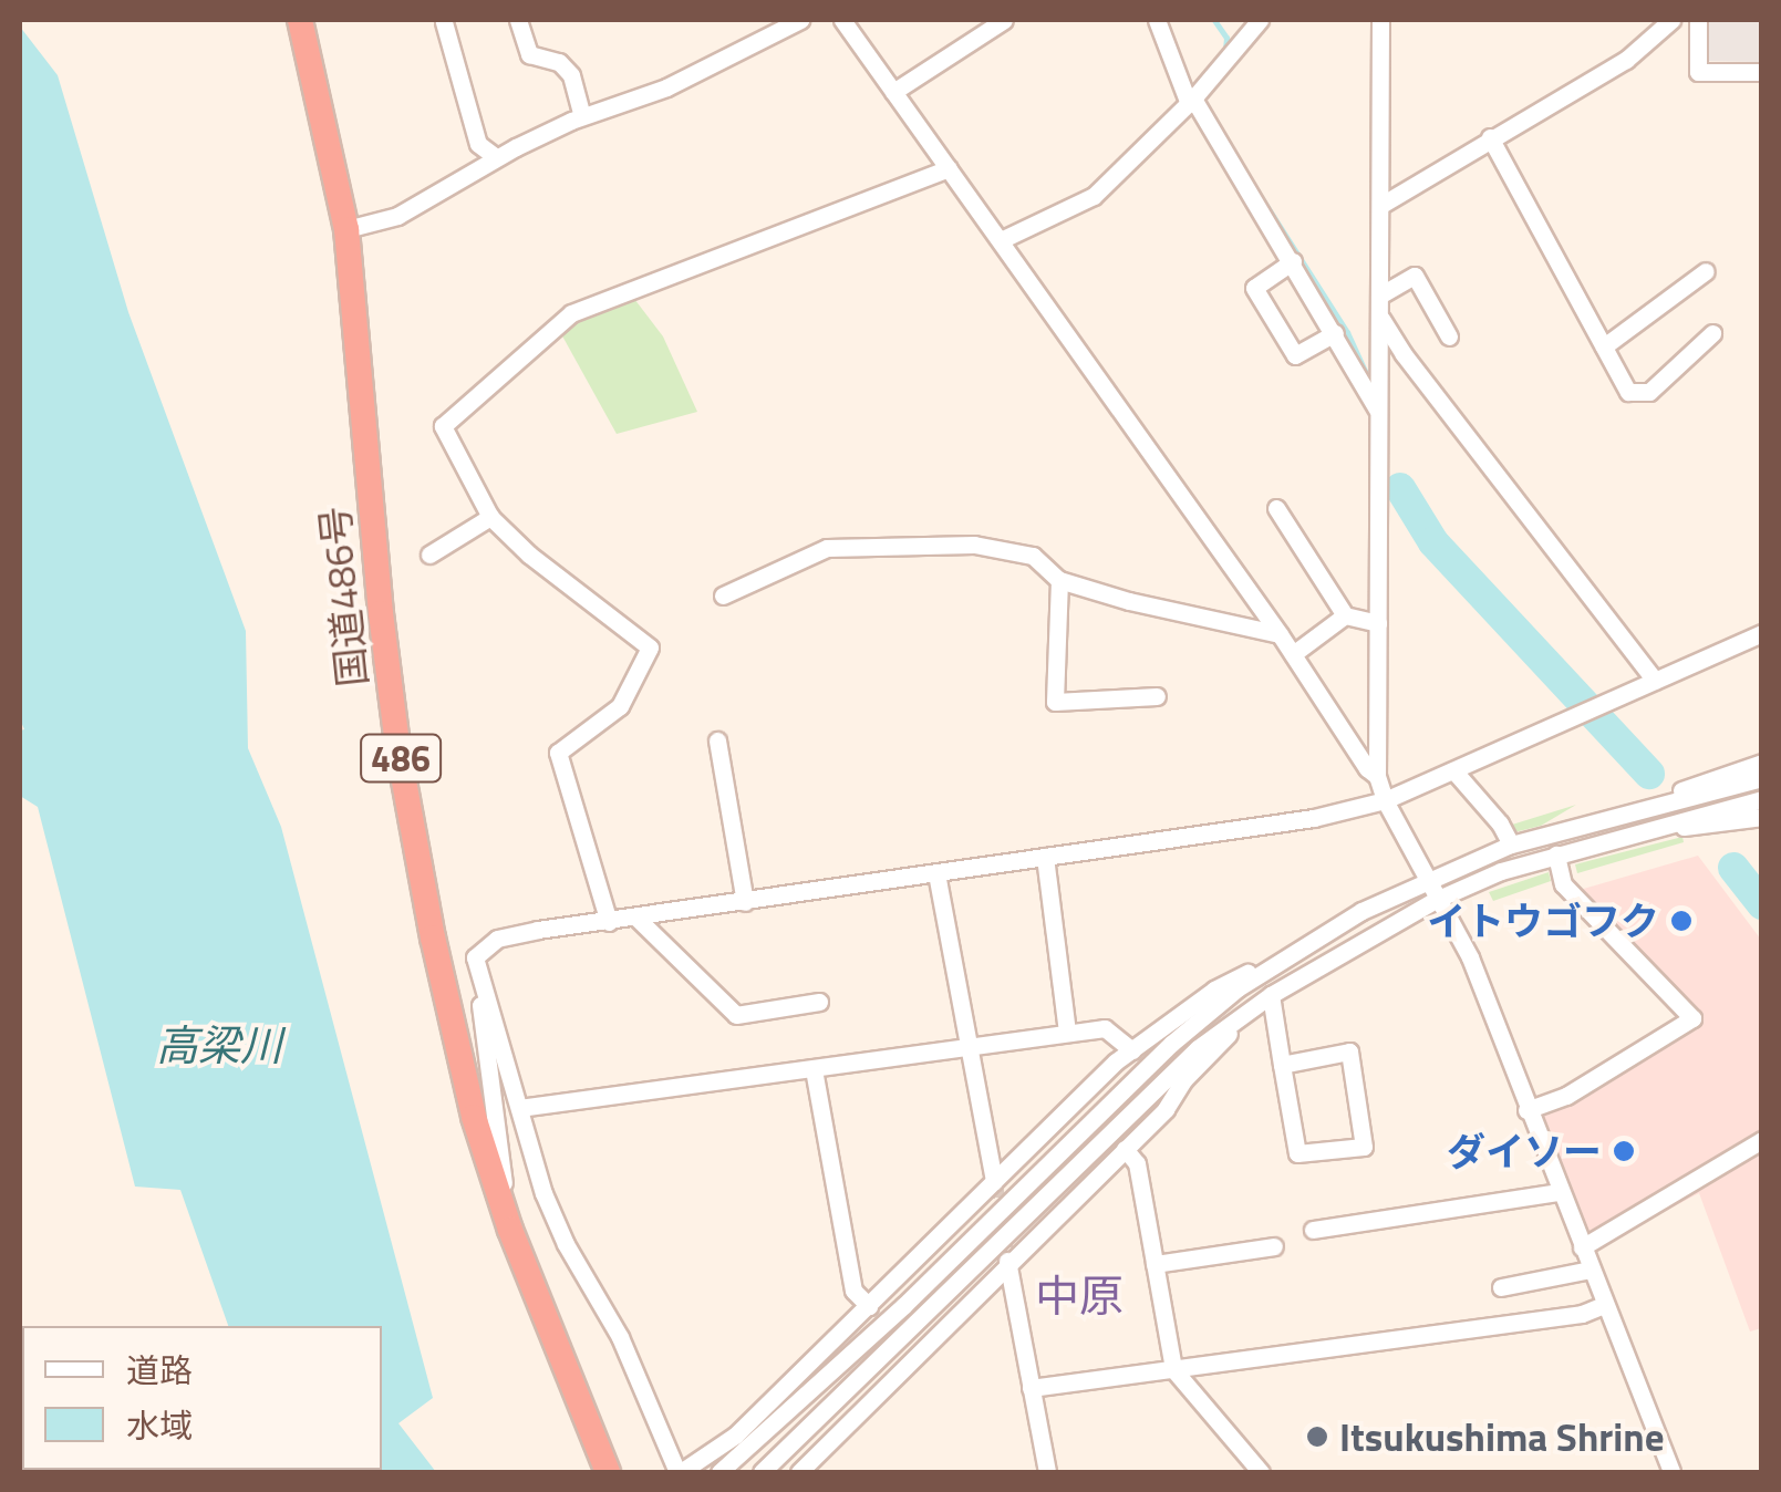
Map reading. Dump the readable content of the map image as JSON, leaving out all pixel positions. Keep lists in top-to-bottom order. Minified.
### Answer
{"streets":{"highway":["国道486号","486"]},"districts":["中原"],"water":["高梁川"],"places":["イトウゴフク","ダイソー","Itsukushima Shrine"],"legend":["道路","水域"]}
